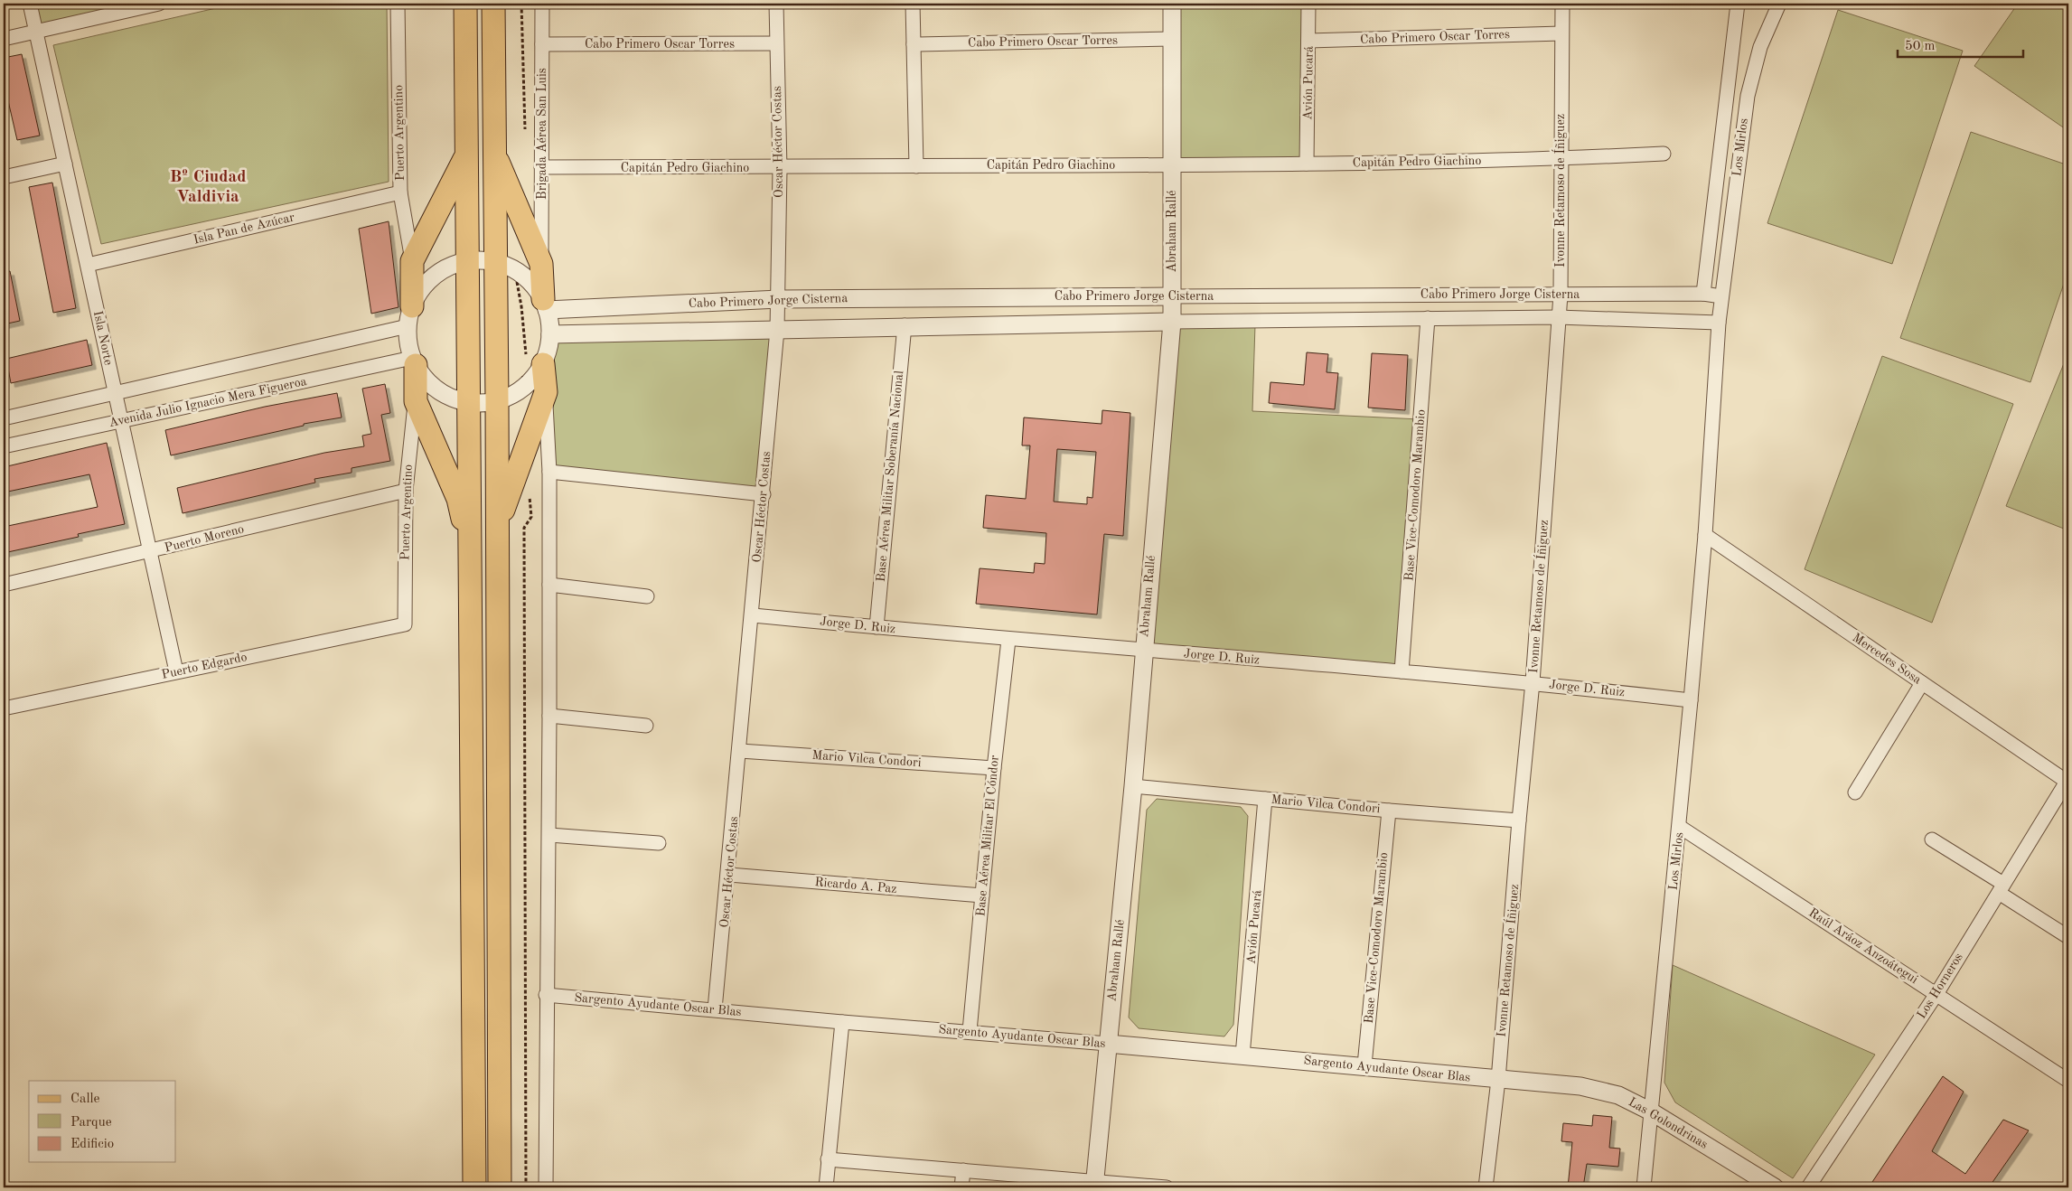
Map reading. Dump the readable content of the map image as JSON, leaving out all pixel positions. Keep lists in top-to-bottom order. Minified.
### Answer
{"streets":{"street":["Cabo Primero Oscar Torres","Avión Pucará","Puerto Argentino","Brigada Aérea San Luis","Oscar Héctor Costas","Los Mirlos","Capitán Pedro Giachino","Ivonne Retamoso de Íñiguez","Isla Pan de Azúcar","Abraham Rallé","Cabo Primero Jorge Cisterna","Isla Norte","Avenida Julio Ignacio Mera Figueroa","Base Aérea Militar Soberanía Nacional","Base Vice-Comodoro Marambio","Puerto Moreno","Jorge D. Ruiz","Mercedes Sosa","Puerto Edgardo","Mario Vilca Condori","Base Aérea Militar El Cóndor","Ricardo A. Paz","Raúl Aráoz Anzoátegui","Los Horneros","Sargento Ayudante Oscar Blas","Las Golondrinas"]},"crossings":[["Cabo Primero Oscar Torres","Avión Pucará"],["Cabo Primero Oscar Torres","Brigada Aérea San Luis"],["Cabo Primero Oscar Torres","Oscar Héctor Costas"],["Cabo Primero Oscar Torres","Ivonne Retamoso de Íñiguez"],["Cabo Primero Oscar Torres","Abraham Rallé"],["Avión Pucará","Capitán Pedro Giachino"],["Avión Pucará","Mario Vilca Condori"],["Avión Pucará","Sargento Ayudante Oscar Blas"],["Puerto Argentino","Isla Pan de Azúcar"],["Puerto Argentino","Puerto Moreno"],["Puerto Argentino","Puerto Edgardo"],["Brigada Aérea San Luis","Capitán Pedro Giachino"],["Oscar Héctor Costas","Capitán Pedro Giachino"],["Oscar Héctor Costas","Cabo Primero Jorge Cisterna"],["Oscar Héctor Costas","Jorge D. Ruiz"],["Oscar Héctor Costas","Mario Vilca Condori"],["Oscar Héctor Costas","Ricardo A. Paz"],["Oscar Héctor Costas","Sargento Ayudante Oscar Blas"],["Los Mirlos","Cabo Primero Jorge Cisterna"],["Los Mirlos","Jorge D. Ruiz"],["Los Mirlos","Mercedes Sosa"],["Los Mirlos","Raúl Aráoz Anzoátegui"],["Los Mirlos","Las Golondrinas"],["Capitán Pedro Giachino","Ivonne Retamoso de Íñiguez"],["Capitán Pedro Giachino","Abraham Rallé"],["Ivonne Retamoso de Íñiguez","Cabo Primero Jorge Cisterna"],["Ivonne Retamoso de Íñiguez","Jorge D. Ruiz"],["Ivonne Retamoso de Íñiguez","Mario Vilca Condori"],["Ivonne Retamoso de Íñiguez","Sargento Ayudante Oscar Blas"],["Ivonne Retamoso de Íñiguez","Las Golondrinas"],["Isla Pan de Azúcar","Isla Norte"],["Abraham Rallé","Cabo Primero Jorge Cisterna"],["Abraham Rallé","Jorge D. Ruiz"],["Abraham Rallé","Mario Vilca Condori"],["Abraham Rallé","Sargento Ayudante Oscar Blas"],["Cabo Primero Jorge Cisterna","Base Aérea Militar Soberanía Nacional"],["Cabo Primero Jorge Cisterna","Base Vice-Comodoro Marambio"],["Isla Norte","Avenida Julio Ignacio Mera Figueroa"],["Isla Norte","Puerto Moreno"],["Isla Norte","Puerto Edgardo"],["Base Aérea Militar Soberanía Nacional","Jorge D. Ruiz"],["Base Vice-Comodoro Marambio","Jorge D. Ruiz"],["Base Vice-Comodoro Marambio","Mario Vilca Condori"],["Base Vice-Comodoro Marambio","Sargento Ayudante Oscar Blas"],["Jorge D. Ruiz","Base Aérea Militar El Cóndor"],["Mercedes Sosa","Los Horneros"],["Mario Vilca Condori","Base Aérea Militar El Cóndor"],["Base Aérea Militar El Cóndor","Ricardo A. Paz"],["Base Aérea Militar El Cóndor","Sargento Ayudante Oscar Blas"],["Raúl Aráoz Anzoátegui","Los Horneros"],["Sargento Ayudante Oscar Blas","Las Golondrinas"]],"districts":["Bº Ciudad Valdivia"],"legend":["Calle","Parque","Edificio"],"scale_bar":"50 m"}
